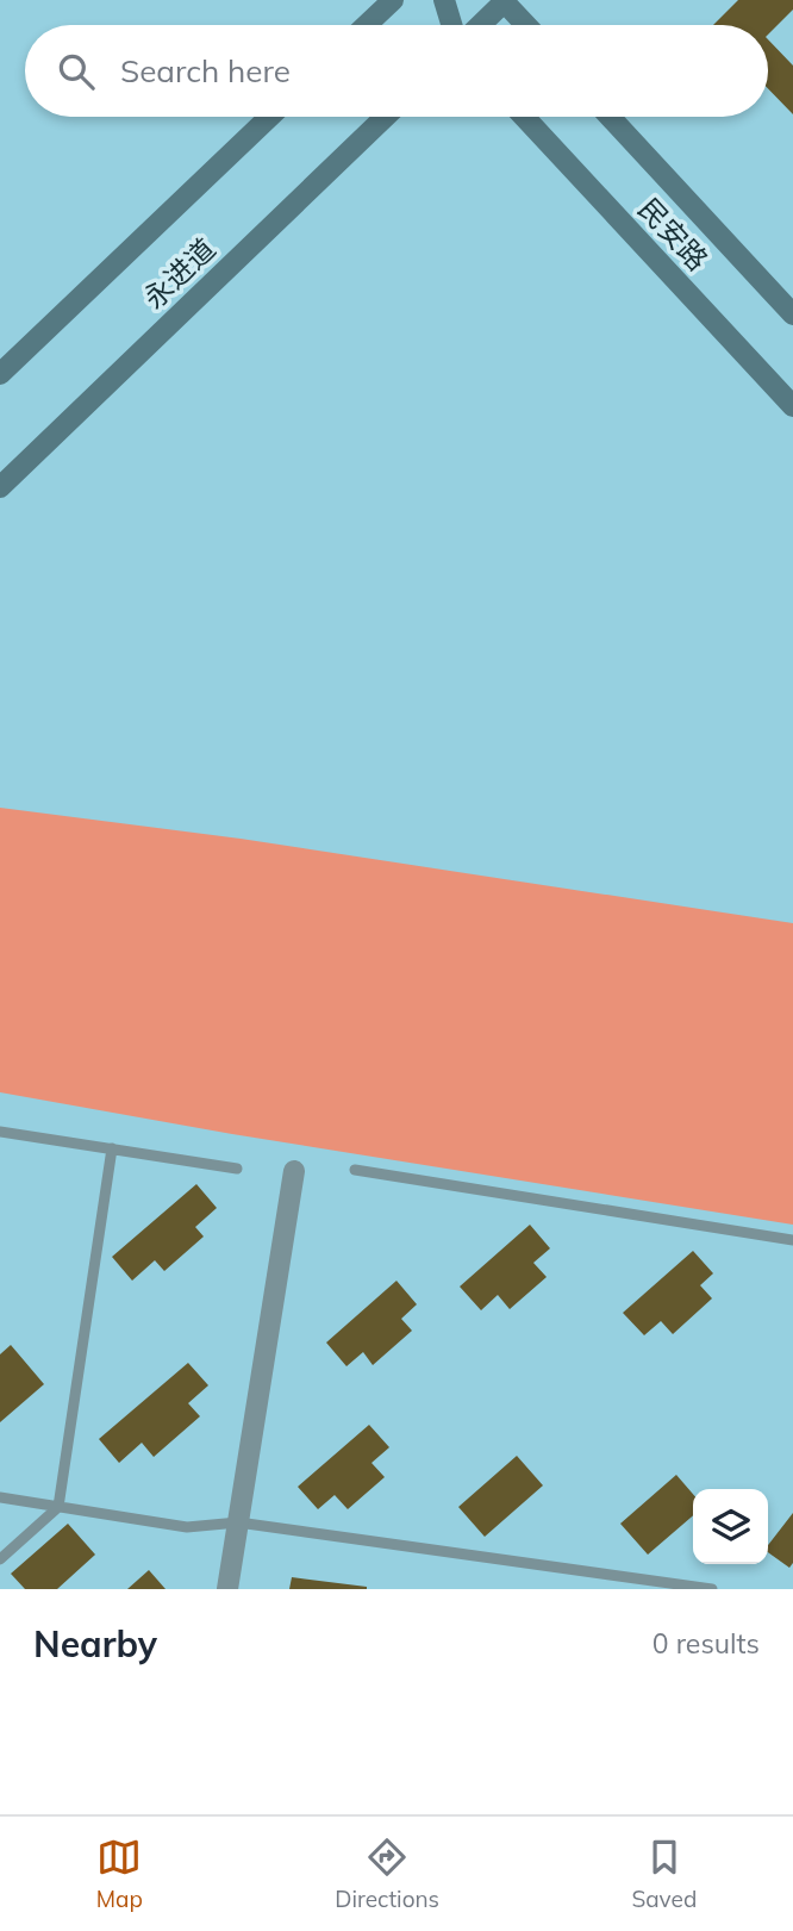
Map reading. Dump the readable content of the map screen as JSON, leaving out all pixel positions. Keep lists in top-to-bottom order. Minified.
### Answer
{"streets":{"main road":["民安路","永进道"]},"page":{"search":"Search here","heading":["Nearby","0 results"],"nav":["Map","Directions","Saved"]}}
